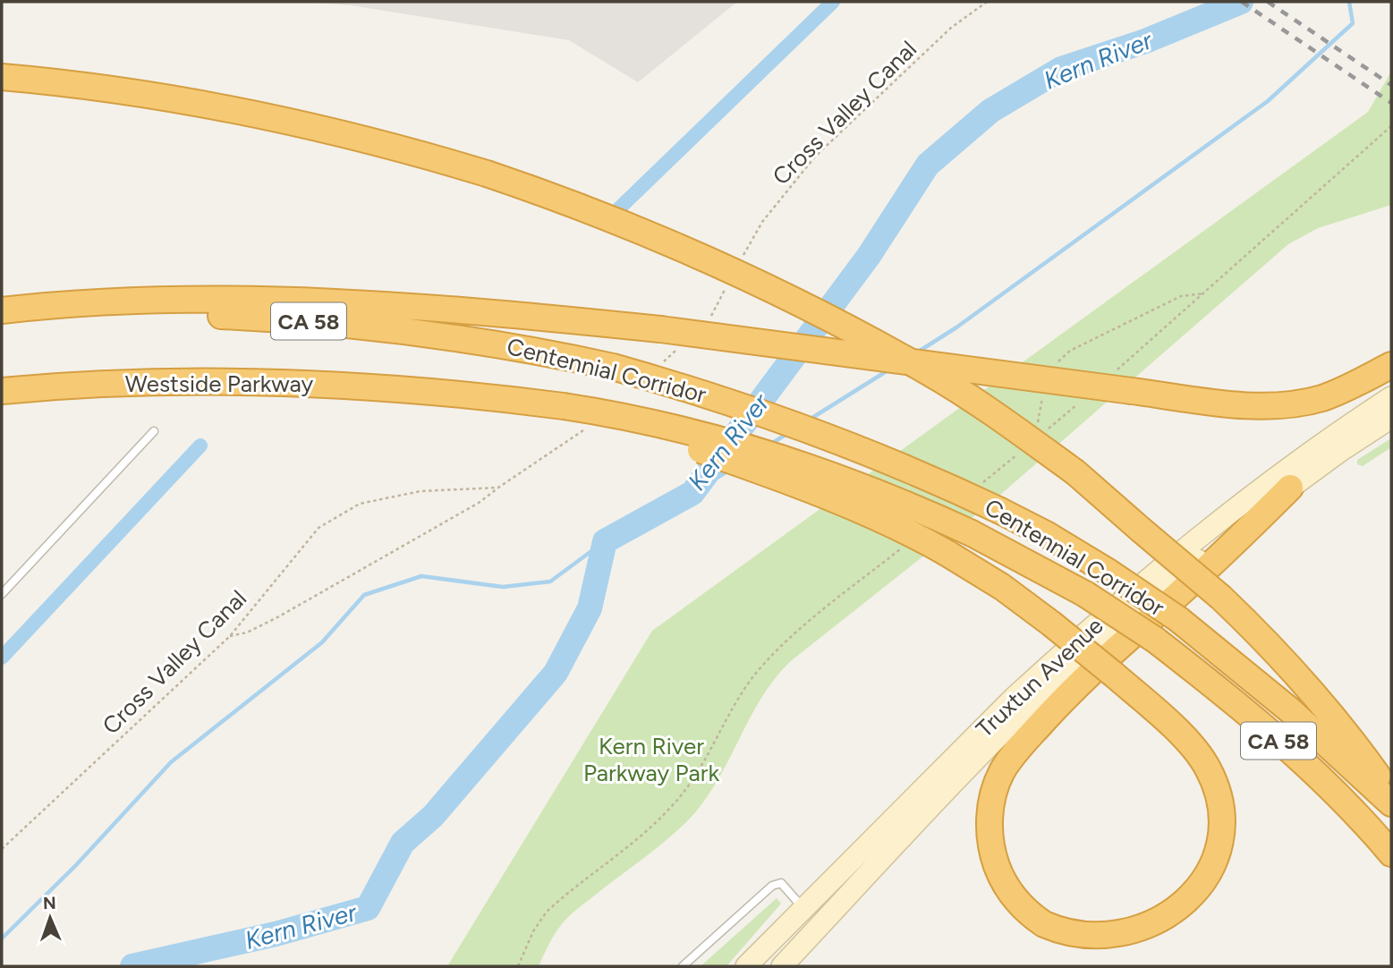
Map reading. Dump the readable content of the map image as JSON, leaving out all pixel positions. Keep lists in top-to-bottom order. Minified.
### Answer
{"streets":{"highway":["CA 58","Centennial Corridor","Westside Parkway"],"main road":["Truxtun Avenue"],"path":["Cross Valley Canal"]},"crossings":[["Centennial Corridor","Westside Parkway"]],"water":["Kern River"],"parks":["Kern River Parkway Park"],"north":"top"}
